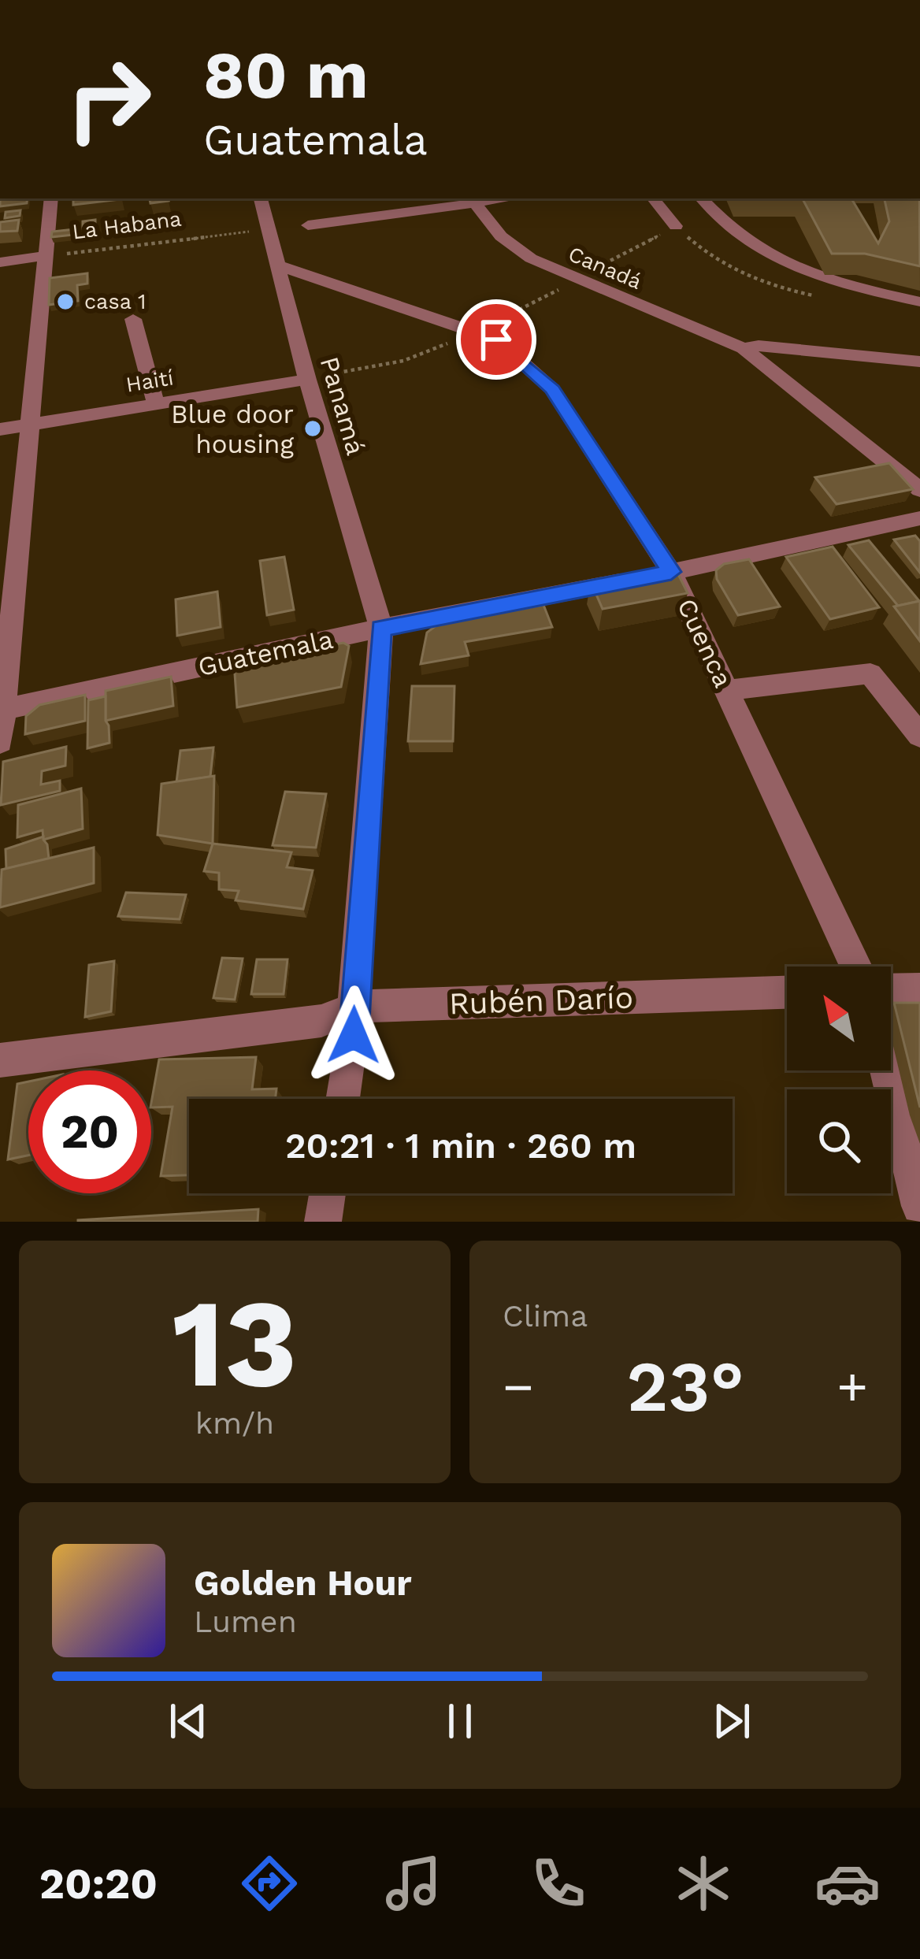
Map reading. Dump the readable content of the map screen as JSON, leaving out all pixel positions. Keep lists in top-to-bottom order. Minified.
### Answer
{"streets":{"street":["La Habana","Canadá","Haití","Panamá","Cuenca","Guatemala","Rubén Darío"]},"crossings":[["Haití","Panamá"],["Panamá","Cuenca"],["Panamá","Guatemala"],["Cuenca","Guatemala"]],"places":["casa 1","Blue door housing"],"north":"top left","page":{"turn":["80 m","Guatemala"],"limit":"20","trip":"20:21 · 1 min · 260 m","tile":[["13","km/h"],"Clima"],"heat":["−","23°","+"],"song":["Golden Hour","Lumen"],"tabs":"20:20"}}
